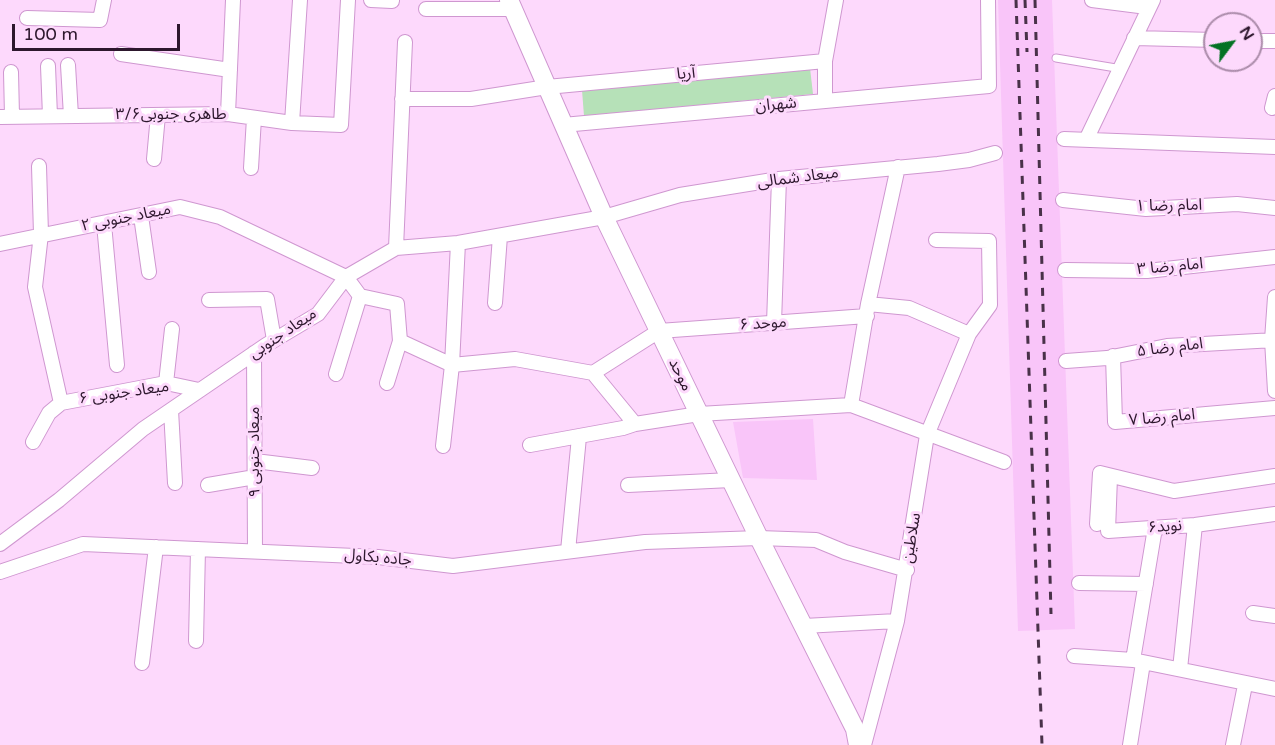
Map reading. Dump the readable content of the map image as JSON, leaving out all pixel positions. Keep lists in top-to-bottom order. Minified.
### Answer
{"streets":{"street":["آریا","شهران","طاهری جنوبی۳/۶","میعاد شمالی","امام رضا ۱","میعاد جنوبی ۲","امام رضا ۳","موحد ۶","میعاد جنوبی","امام رضا ۵","موحد","میعاد جنوبی ۶","امام رضا ۷","میعاد جنوبی ۹","نوید۶","سلاطین","جاده بکاول"]},"crossings":[["آریا","موحد"],["شهران","موحد"],["میعاد شمالی","میعاد جنوبی"],["میعاد شمالی","موحد"],["میعاد جنوبی ۲","میعاد جنوبی"],["موحد ۶","موحد"],["موحد ۶","سلاطین"],["میعاد جنوبی","موحد"],["میعاد جنوبی","میعاد جنوبی ۶"],["میعاد جنوبی","میعاد جنوبی ۹"],["امام رضا ۵","امام رضا ۷"],["موحد","جاده بکاول"],["میعاد جنوبی ۹","جاده بکاول"],["سلاطین","جاده بکاول"]],"scale_bar":"100 m","north":"top right"}
